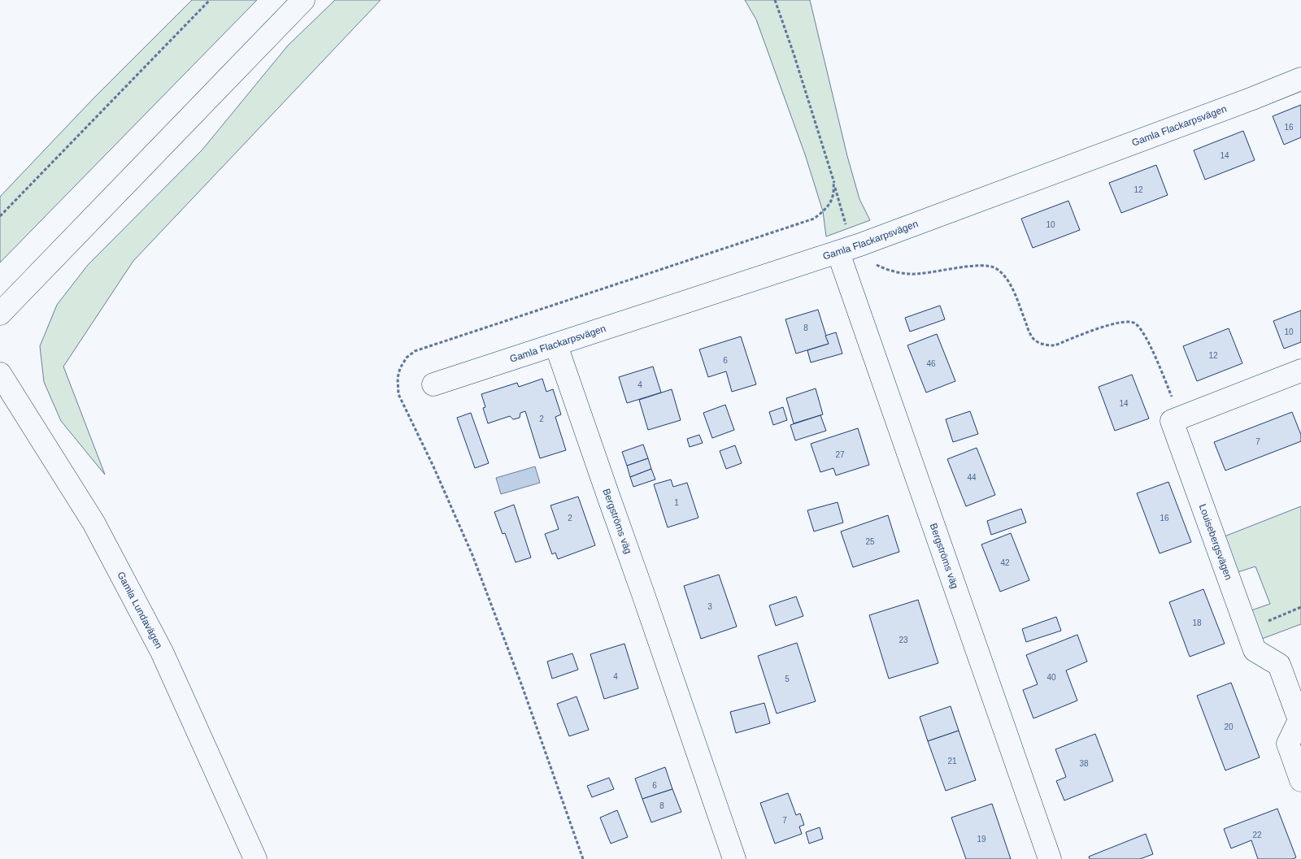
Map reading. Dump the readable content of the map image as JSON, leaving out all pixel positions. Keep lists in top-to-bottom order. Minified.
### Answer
{"streets":{"street":["Gamla Flackarpsvägen","Bergströms väg","Louisebergsvägen","Gamla Lundavägen"]},"crossings":[["Gamla Flackarpsvägen","Bergströms väg"]],"house_numbers":["16","14","12","10","8","10","12","6","46","4","14","2","7","27","44","1","2","16","25","42","3","18","23","4","40","5","20","21","38","6","8","7","22","19"]}
